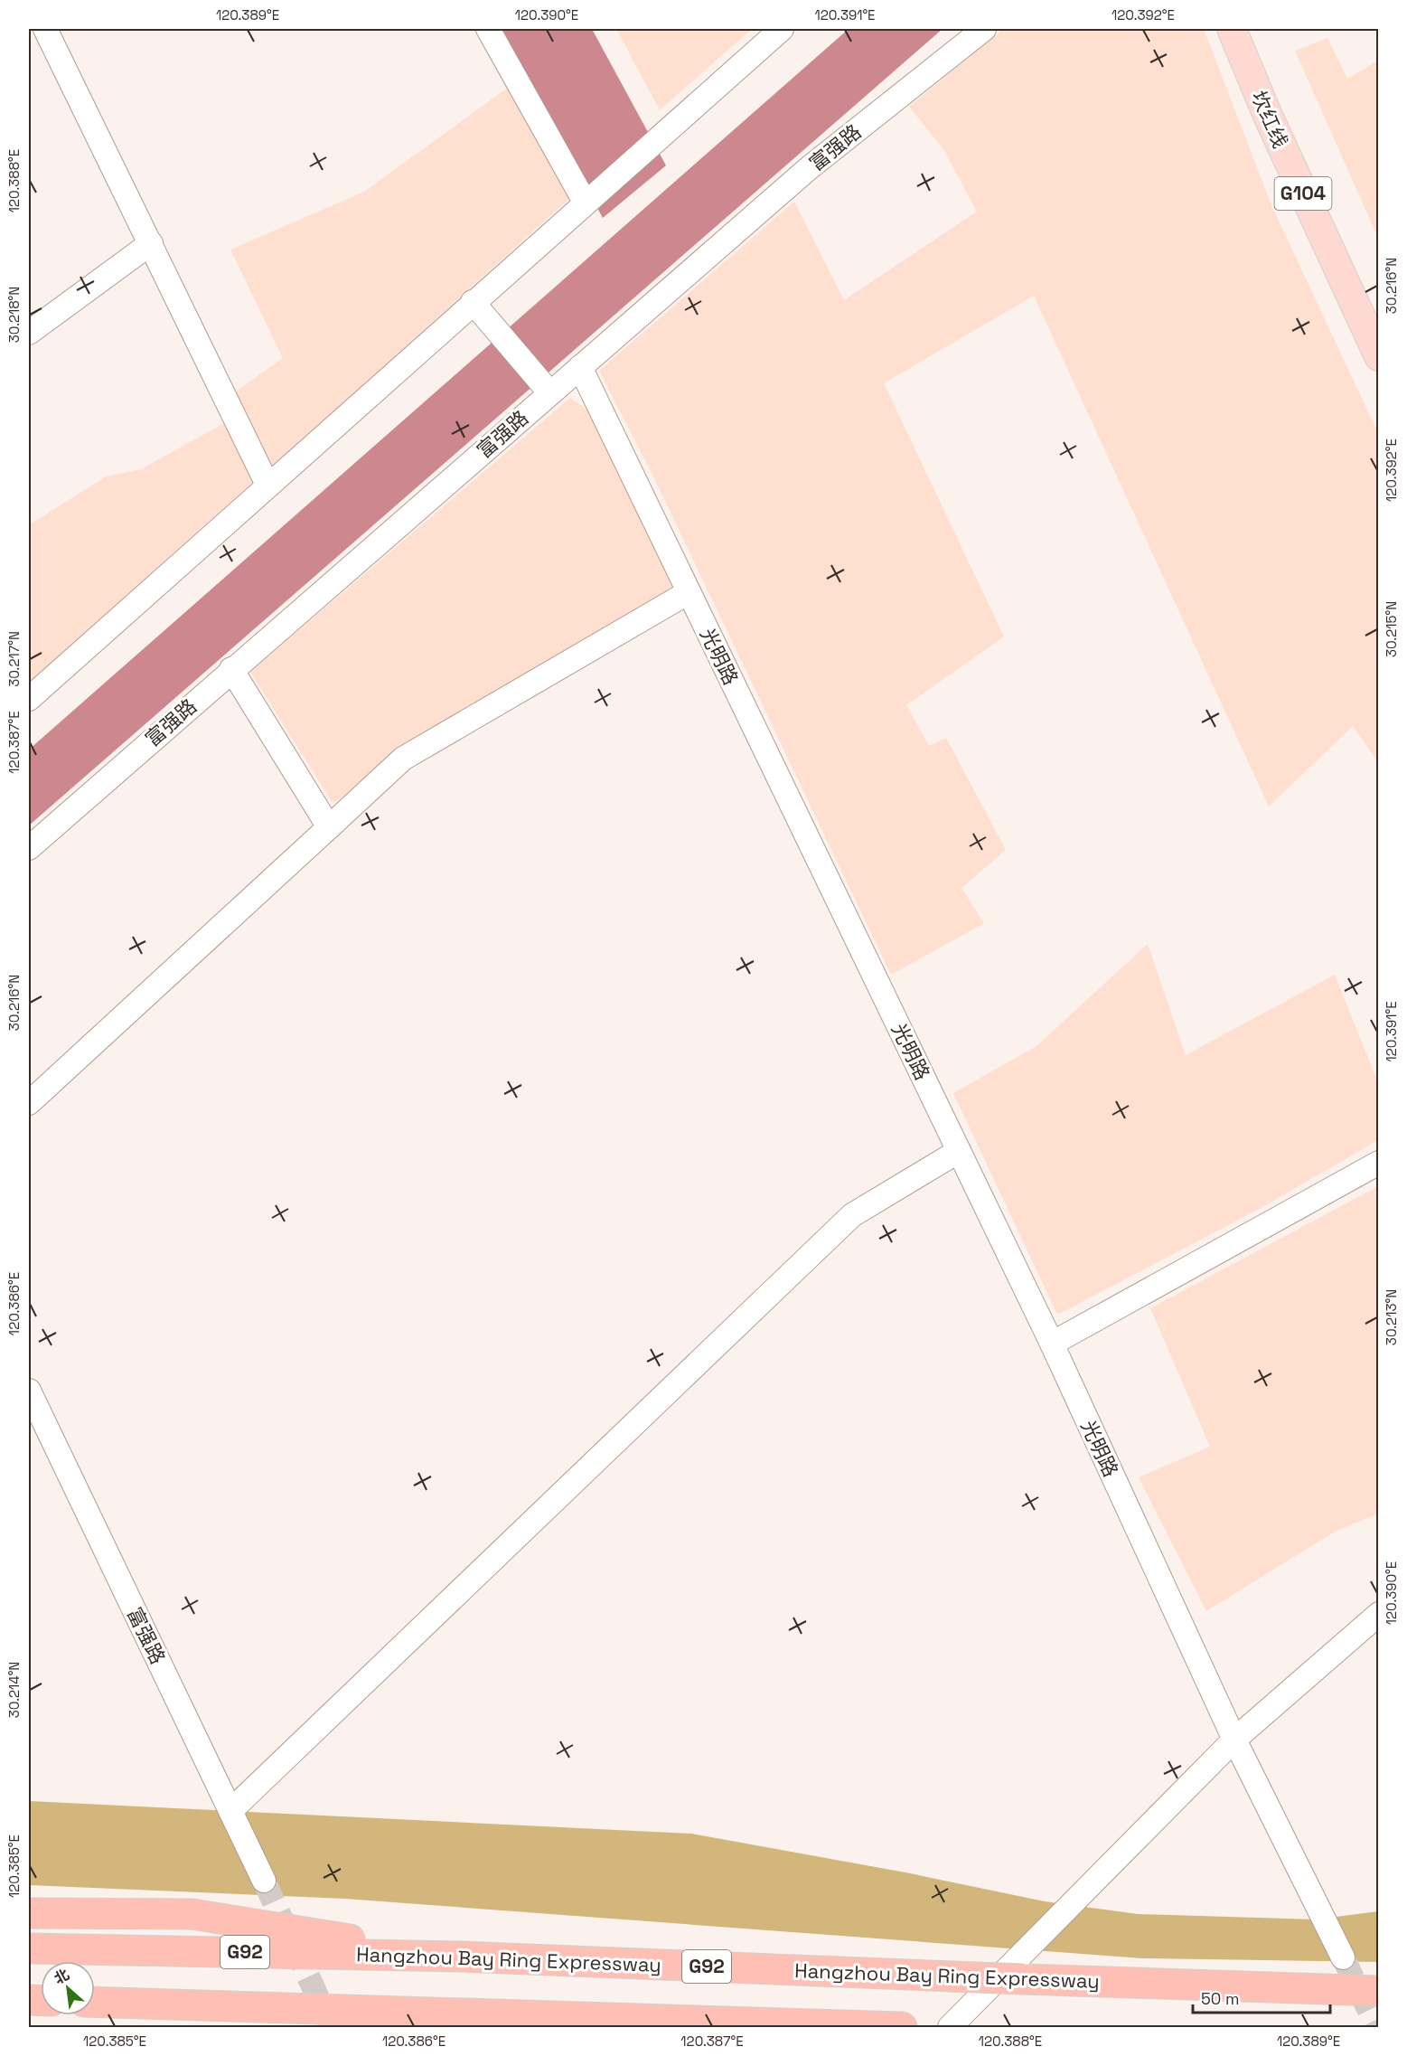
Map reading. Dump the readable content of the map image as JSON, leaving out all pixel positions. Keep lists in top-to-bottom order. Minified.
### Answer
{"streets":{"highway":["G92","Hangzhou Bay Ring Expressway"],"main road":["坎红线","G104"],"street":["富强路","光明路"]},"crossings":[["富强路","光明路"]],"scale_bar":"50 m","north":"top left","coordinates":["120.389°E","120.390°E","120.391°E","120.392°E","120.388°E","30.216°N","30.218°N","30.215°N","30.217°N","120.387°E","120.386°E","30.213°N","30.214°N","120.385°E"]}
